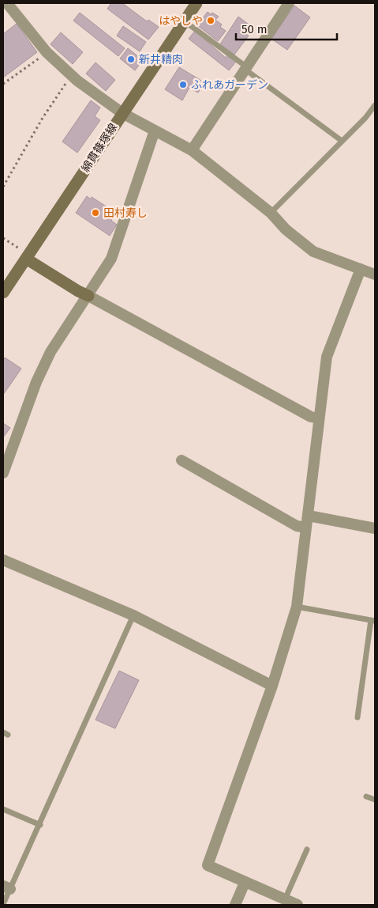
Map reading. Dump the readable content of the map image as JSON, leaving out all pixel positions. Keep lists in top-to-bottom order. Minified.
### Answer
{"streets":{"main road":["綿貫篠塚線"]},"places":["はやしや","新井精肉","ふれあガーデン","田村寿し"],"scale_bar":"50 m"}
